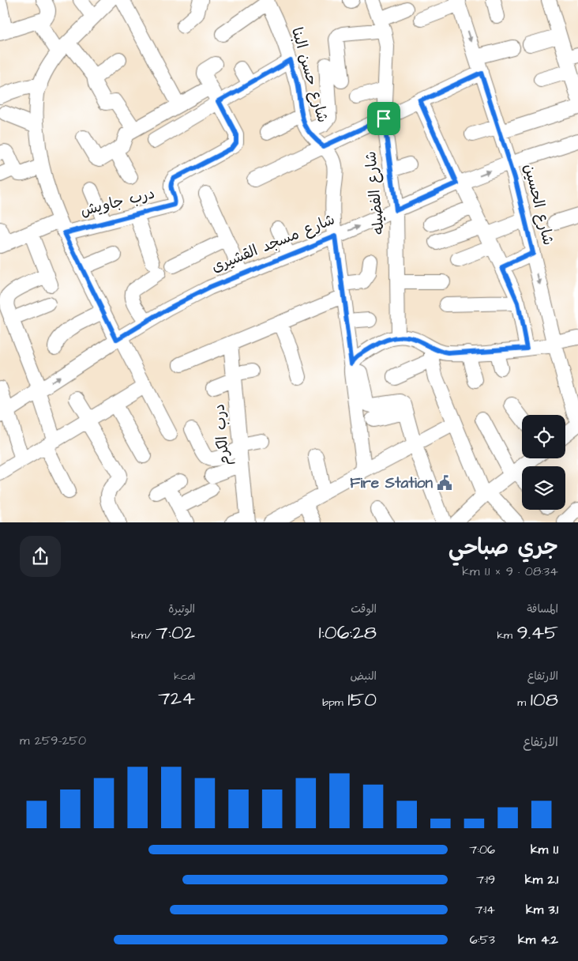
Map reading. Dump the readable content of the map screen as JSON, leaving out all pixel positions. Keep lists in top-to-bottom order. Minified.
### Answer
{"streets":{"street":["شارع حسن البنا","شارع الفضيله","درب جاويش","شارع الحسين","شارع مسجد القشيرى","درب الكرم"]},"crossings":[["شارع حسن البنا","شارع مسجد القشيرى"],["شارع الفضيله","شارع مسجد القشيرى"],["شارع الحسين","شارع مسجد القشيرى"]],"places":{"public building":["Fire Station"]},"page":{"heading":["جري صباحي","08:34 · 9 × 1.1 km"],"stats":[["المسافة","9.45 km"],["الوقت","1:06:28"],["الوتيرة","7:02 /km"],["الارتفاع","108 m"],["النبض","150 bpm"],["kcal","724"]],"chart":["الارتفاع","250–259 m"],"list":[{"name":"1.1 km","note":"7:06"},{"name":"2.1 km","note":"7:19"},{"name":"3.1 km","note":"7:14"},{"name":"4.2 km","note":"6:53"}]}}
